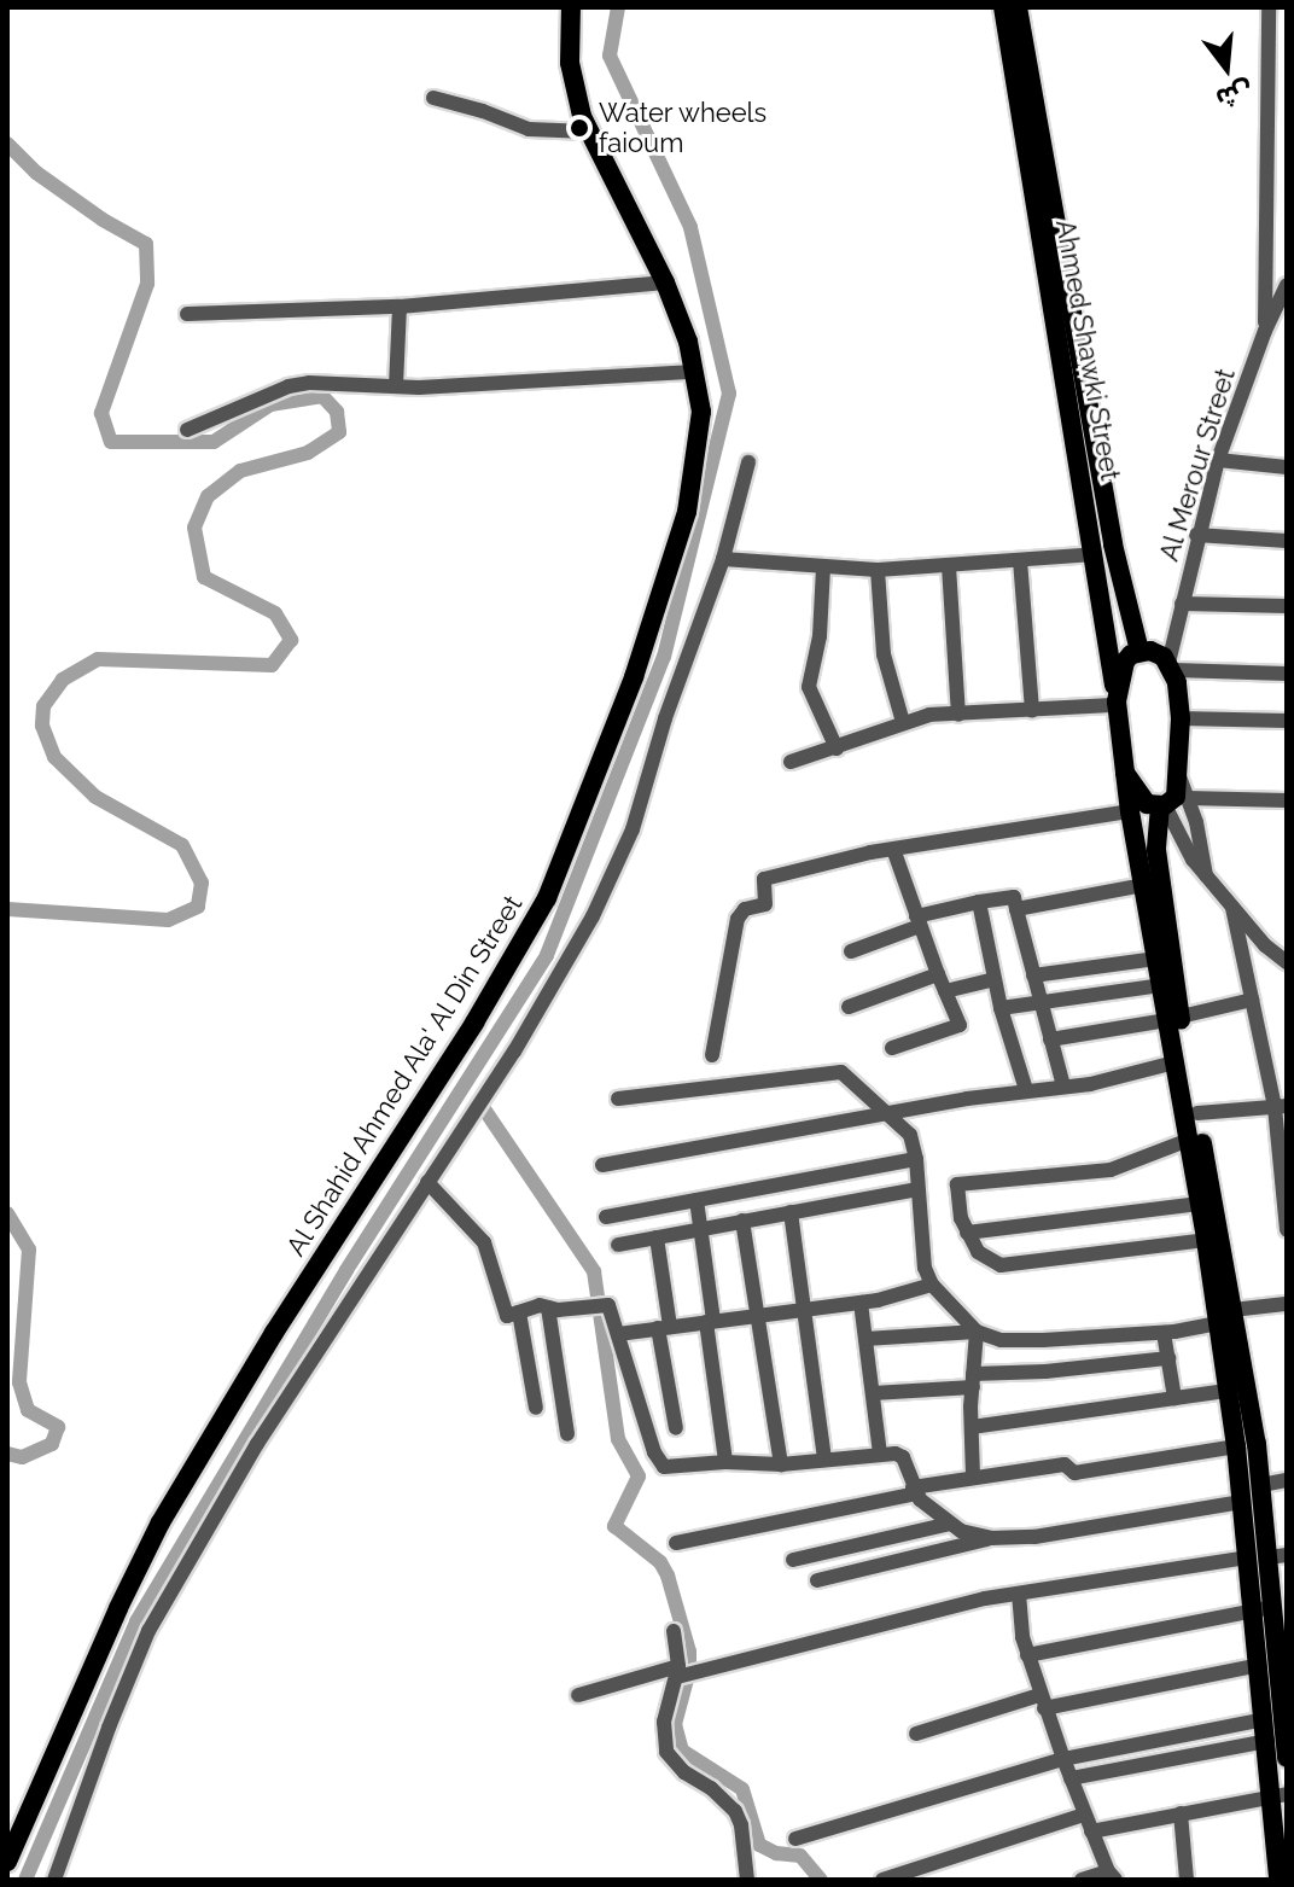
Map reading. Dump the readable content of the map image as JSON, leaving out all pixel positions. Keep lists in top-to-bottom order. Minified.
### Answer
{"streets":{"main road":["Ahmed Shawki Street","Al Shahid Ahmed Ala' Al Din Street"],"street":["Al Merour Street"]},"places":["Water wheels faioum"],"north":"bottom"}
